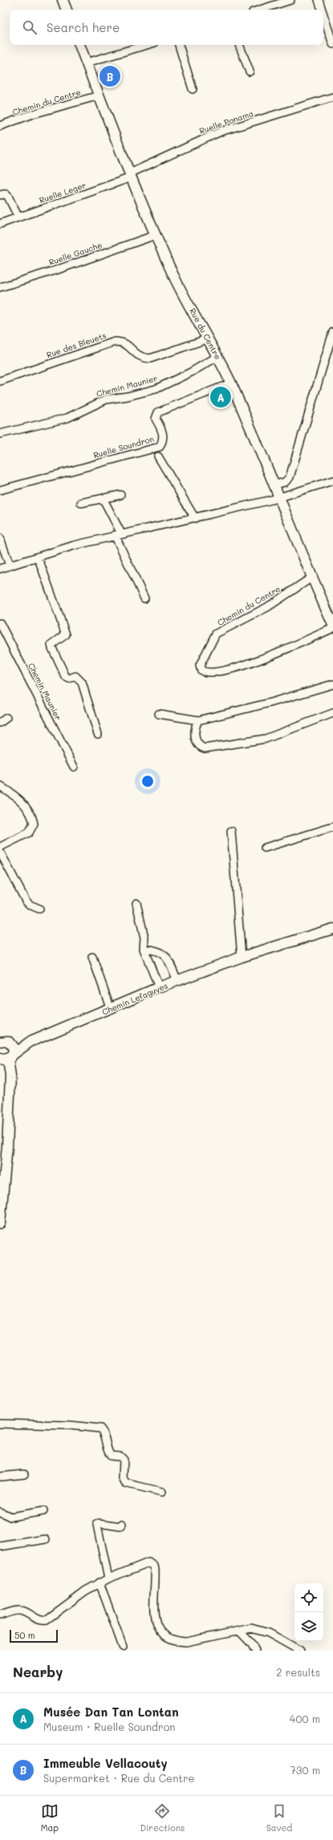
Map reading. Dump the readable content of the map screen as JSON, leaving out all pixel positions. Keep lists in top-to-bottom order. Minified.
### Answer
{"streets":{"street":["Chemin du Centre","Ruelle Ponama","Ruelle Leger","Ruelle Gauche","Rue du Centre","Rue des Bleuets","Chemin Maunier","Ruelle Soundron","Chemin Lefaguyes"]},"crossings":[["Chemin du Centre","Rue du Centre"],["Ruelle Ponama","Ruelle Leger"],["Ruelle Ponama","Rue du Centre"],["Ruelle Leger","Rue du Centre"],["Ruelle Gauche","Rue du Centre"],["Rue du Centre","Rue des Bleuets"],["Rue du Centre","Chemin Maunier"],["Rue du Centre","Ruelle Soundron"]],"scale_bar":"50 m","page":{"search":"Search here","pins":["B","A"],"scale":"50 m","heading":["Nearby","2 results"],"list":[{"mark":"A","name":"Musée Dan Tan Lontan","note":"Museum · Ruelle Soundron","value":"400 m"},{"mark":"B","name":"Immeuble Vellacouty","note":"Supermarket · Rue du Centre","value":"730 m"}],"nav":["Map","Directions","Saved"]}}
